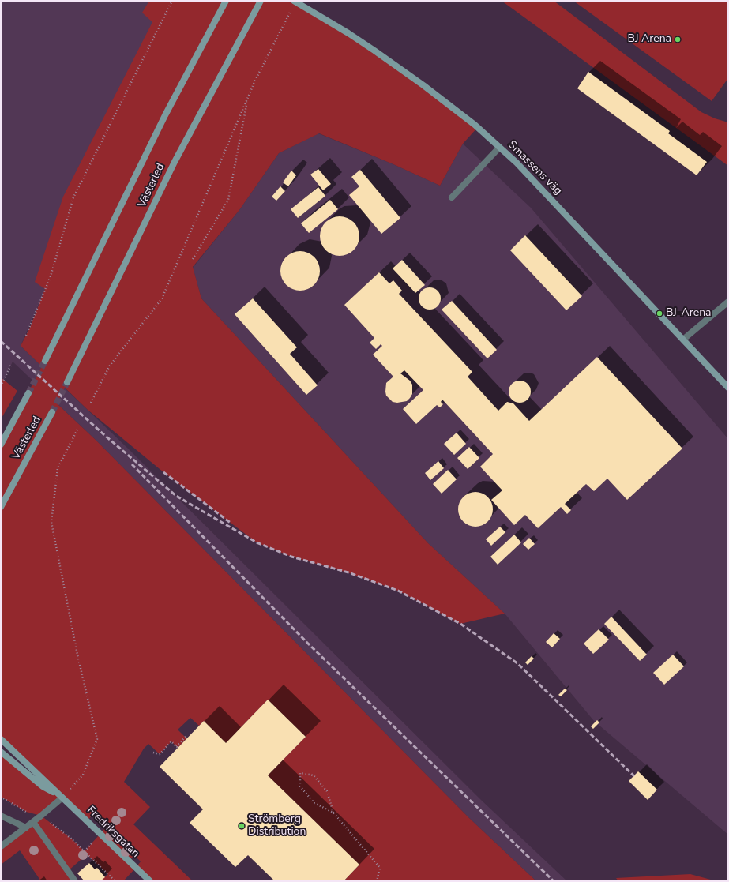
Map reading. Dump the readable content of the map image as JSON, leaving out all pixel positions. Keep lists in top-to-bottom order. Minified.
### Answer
{"streets":{"street":["Smassens väg","Västerled","Fredriksgatan"]},"places":["BJ Arena","BJ-Arena","Strömberg Distribution"]}
